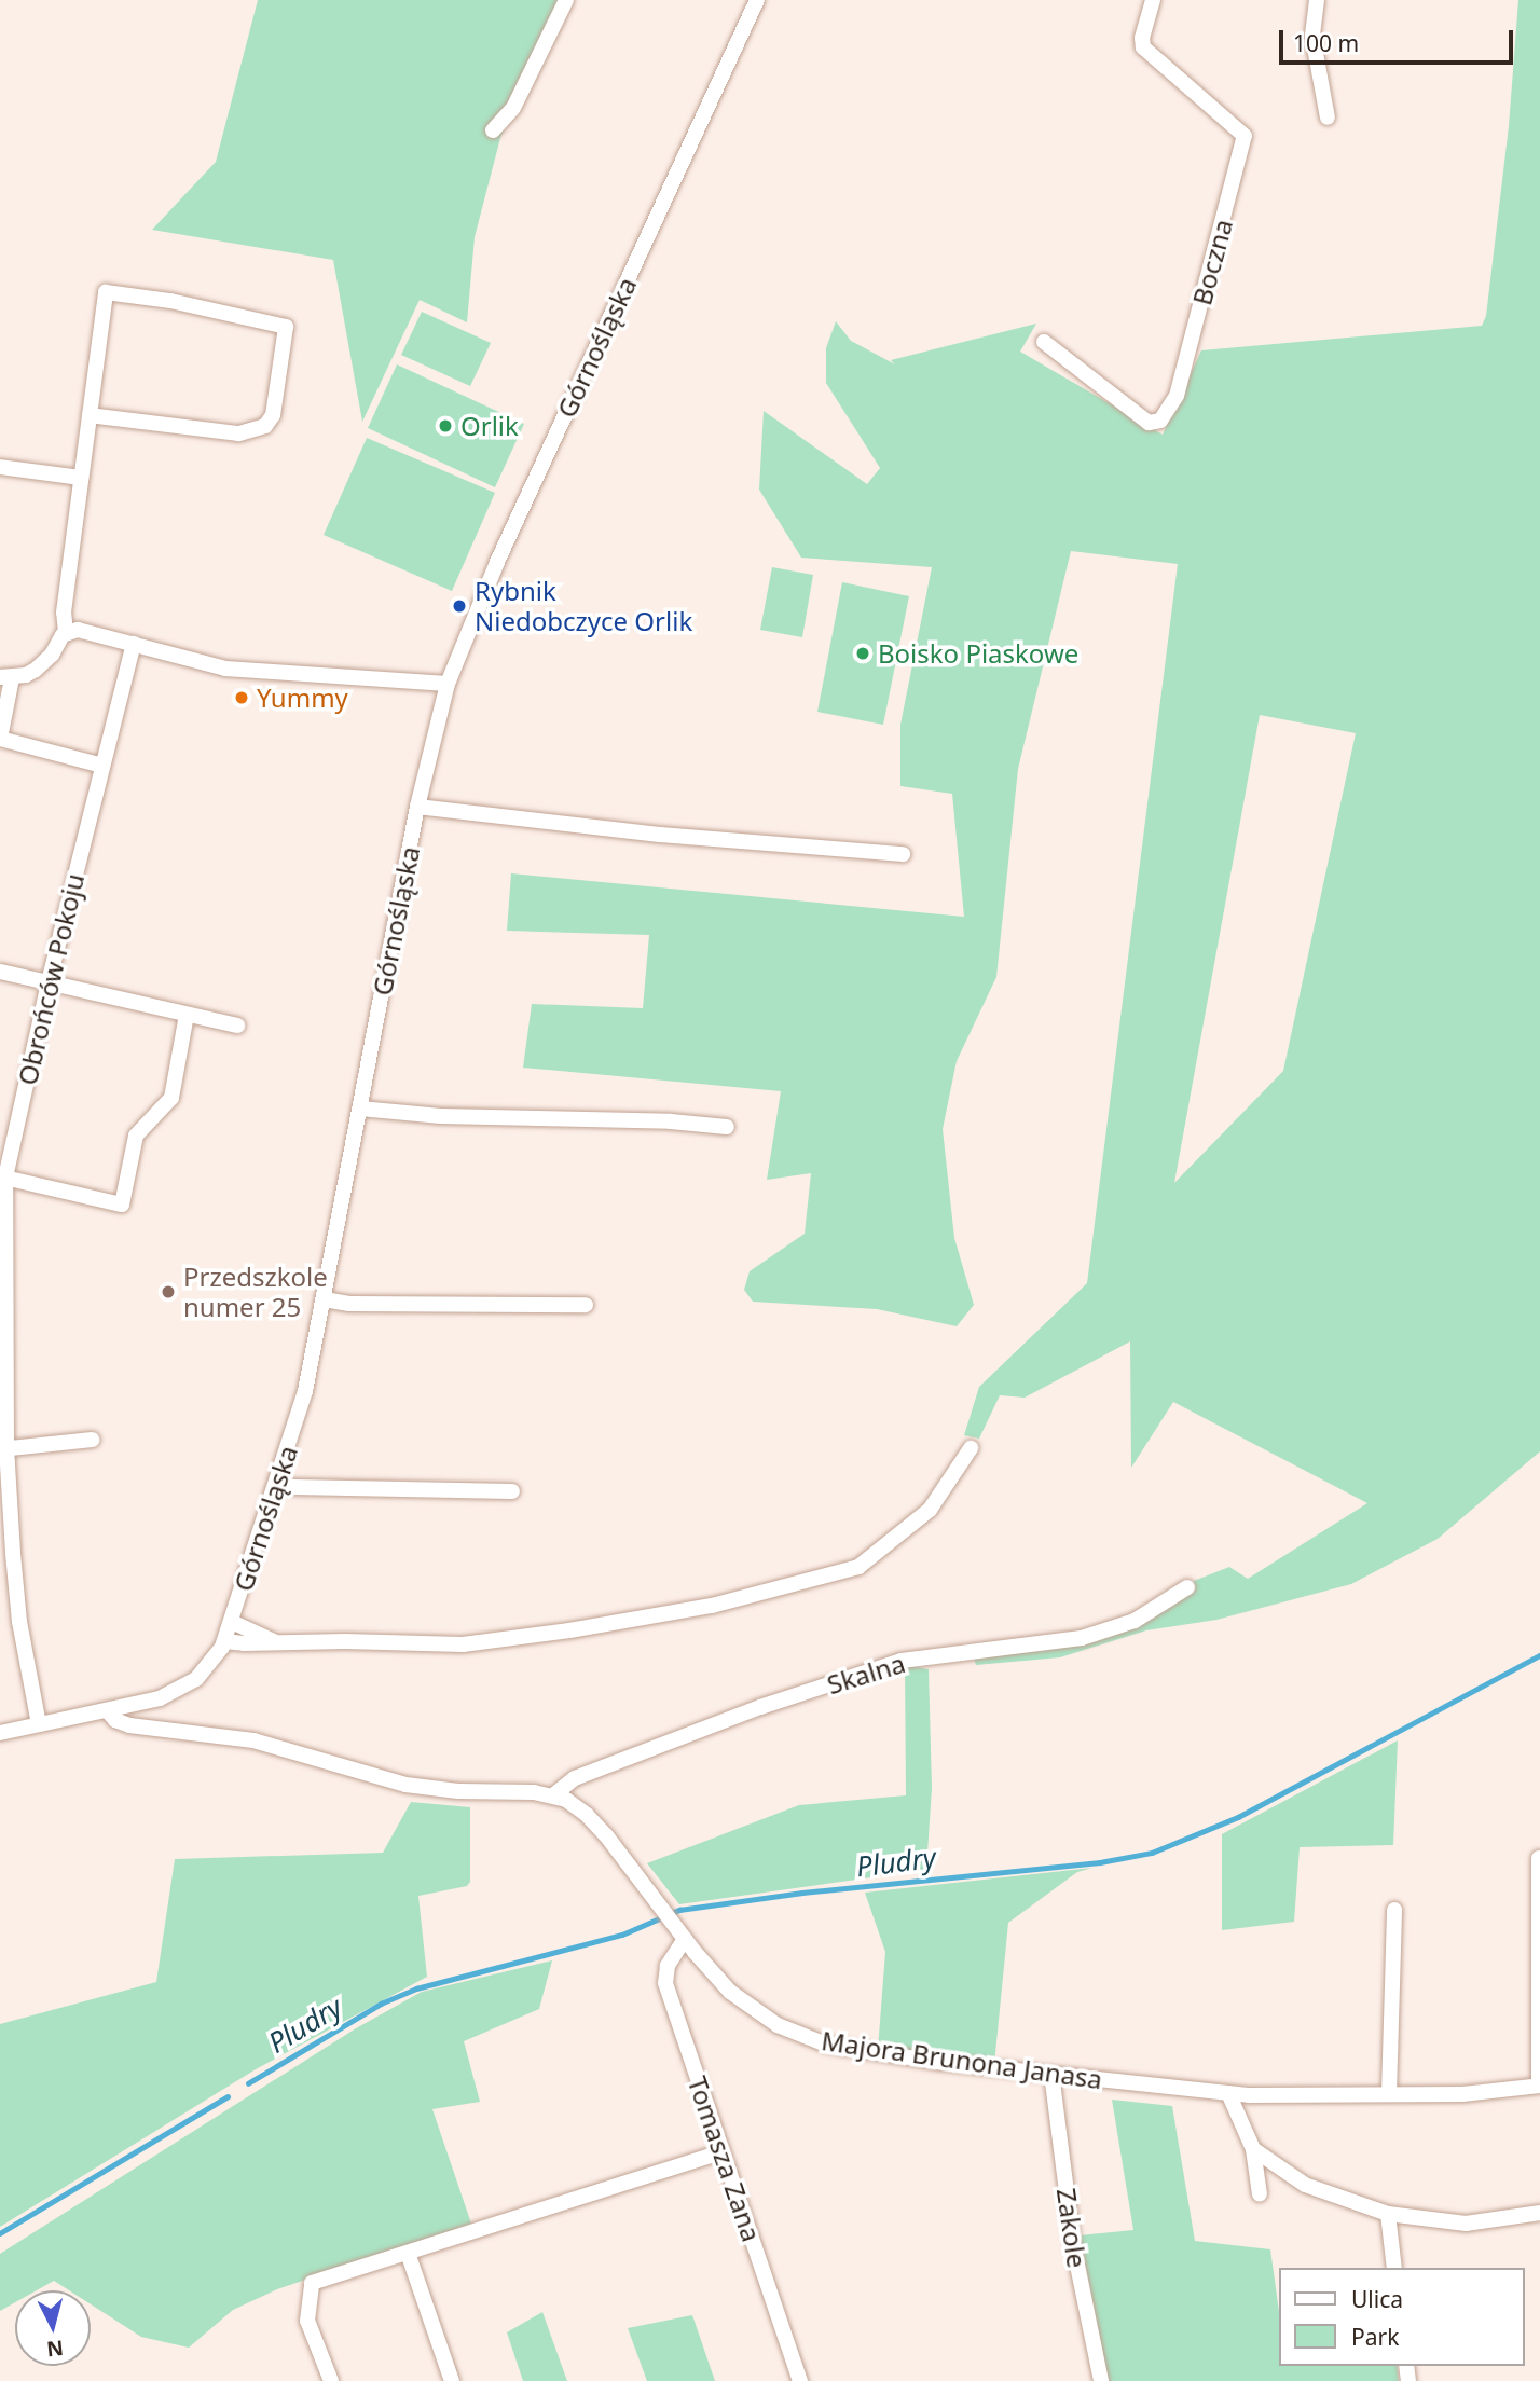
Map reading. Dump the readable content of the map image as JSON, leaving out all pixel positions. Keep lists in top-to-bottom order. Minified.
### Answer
{"streets":{"street":["Boczna","Górnośląska","Obrońców Pokoju","Skalna","Majora Brunona Janasa","Tomasza Zana","Zakole"]},"crossings":[["Górnośląska","Obrońców Pokoju"],["Górnośląska","Majora Brunona Janasa"],["Skalna","Majora Brunona Janasa"],["Majora Brunona Janasa","Tomasza Zana"],["Majora Brunona Janasa","Zakole"]],"water":["Pludry"],"places":["Orlik","Rybnik Niedobczyce Orlik","Boisko Piaskowe","Yummy","Przedszkole numer 25"],"legend":["Ulica","Park"],"scale_bar":"100 m","north":"bottom"}
